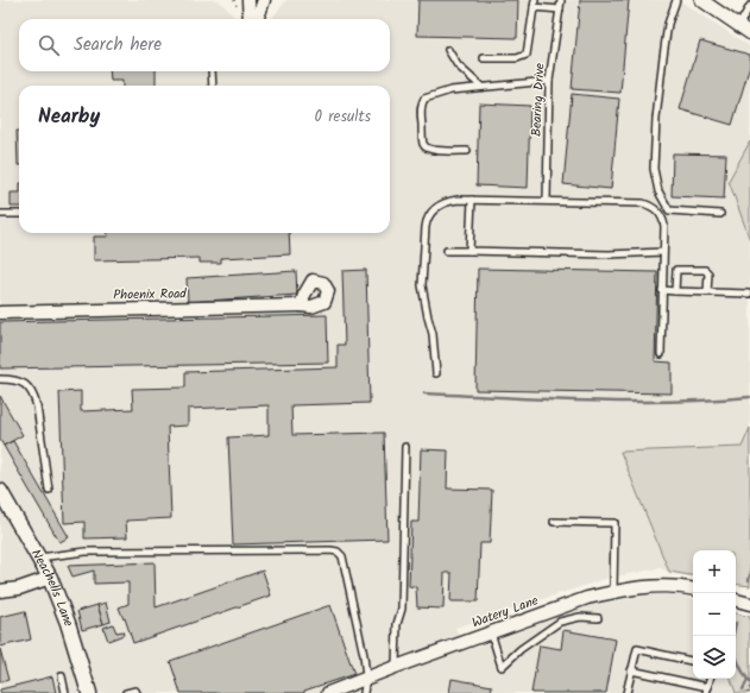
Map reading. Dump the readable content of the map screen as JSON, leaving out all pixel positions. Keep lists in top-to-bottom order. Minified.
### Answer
{"streets":{"street":["Phoenix Road","Neachells Lane","Watery Lane"],"lane":["Bearing Drive"]},"page":{"search":"Search here","heading":["Nearby","0 results"],"map_buttons":["+","−"]}}
